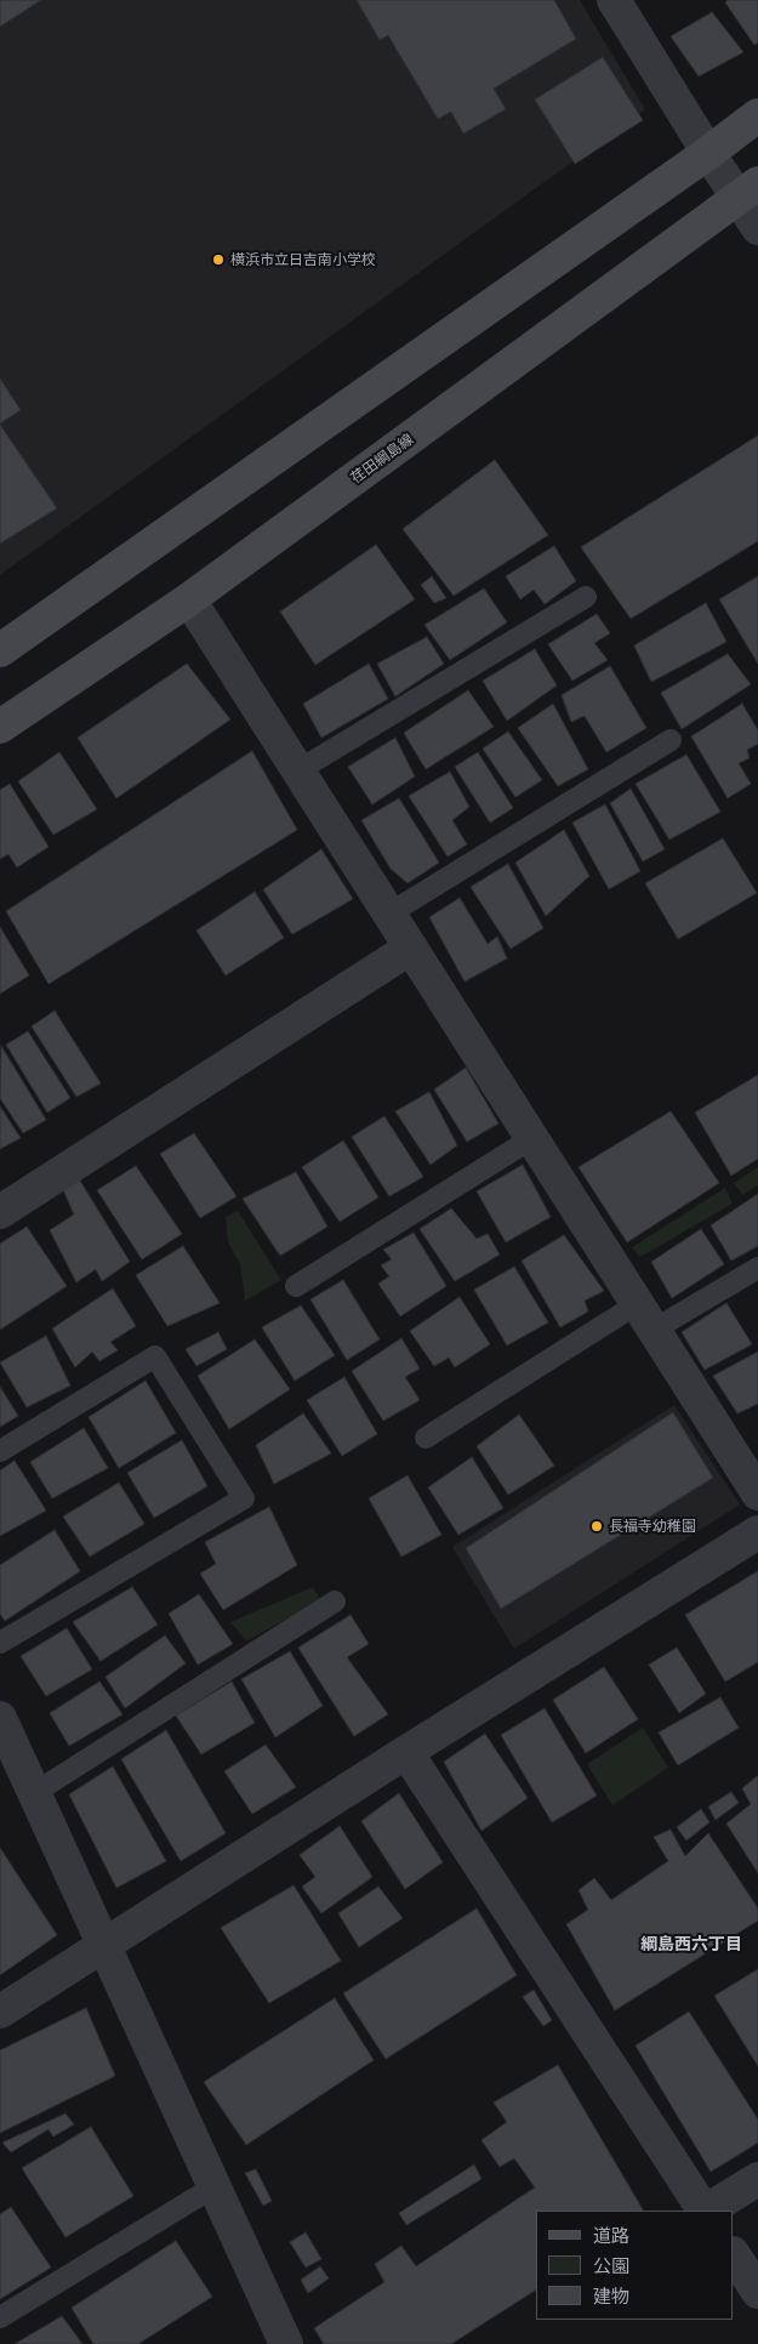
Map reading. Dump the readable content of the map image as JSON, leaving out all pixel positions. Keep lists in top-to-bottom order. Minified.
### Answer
{"streets":{"main road":["荏田綱島線"]},"districts":["綱島西六丁目"],"places":["横浜市立日吉南小学校","長福寺幼稚園"],"legend":["道路","公園","建物"]}
